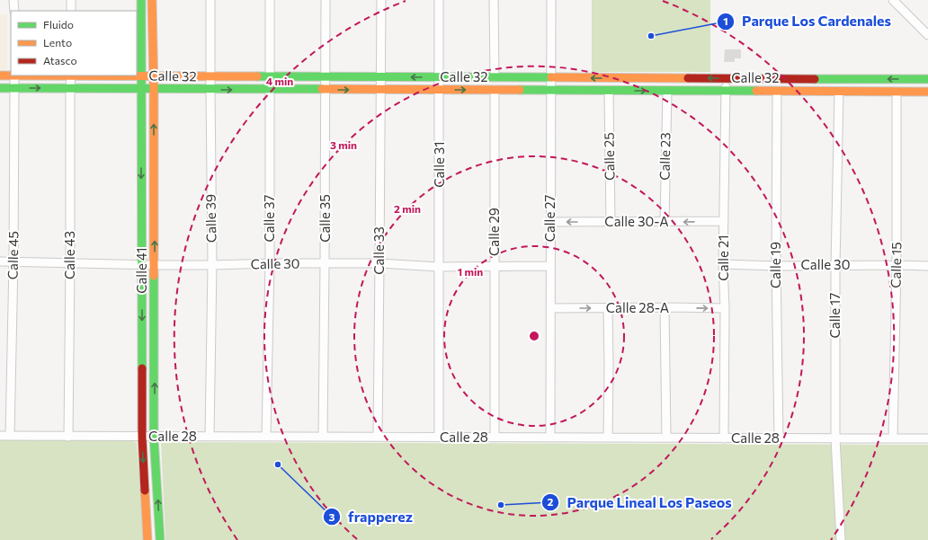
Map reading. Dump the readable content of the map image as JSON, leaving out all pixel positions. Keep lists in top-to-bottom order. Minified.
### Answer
{"streets":{"street":["Calle 32","Calle 25","Calle 23","Calle 31","Calle 39","Calle 37","Calle 35","Calle 27","Calle 30-A","Calle 29","Calle 33","Calle 45","Calle 43","Calle 21","Calle 30","Calle 19","Calle 15","Calle 41","Calle 28-A","Calle 17","Calle 28"]},"crossings":[["Calle 32","Calle 25"],["Calle 32","Calle 23"],["Calle 32","Calle 31"],["Calle 32","Calle 39"],["Calle 32","Calle 37"],["Calle 32","Calle 35"],["Calle 32","Calle 27"],["Calle 32","Calle 29"],["Calle 32","Calle 33"],["Calle 32","Calle 45"],["Calle 32","Calle 43"],["Calle 32","Calle 21"],["Calle 32","Calle 19"],["Calle 32","Calle 15"],["Calle 32","Calle 41"],["Calle 32","Calle 17"],["Calle 25","Calle 30-A"],["Calle 23","Calle 30-A"],["Calle 31","Calle 30"],["Calle 31","Calle 28"],["Calle 39","Calle 30"],["Calle 39","Calle 28"],["Calle 37","Calle 30"],["Calle 37","Calle 28"],["Calle 35","Calle 30"],["Calle 35","Calle 28"],["Calle 27","Calle 30-A"],["Calle 27","Calle 30"],["Calle 27","Calle 28-A"],["Calle 27","Calle 28"],["Calle 30-A","Calle 21"],["Calle 29","Calle 30"],["Calle 29","Calle 28"],["Calle 33","Calle 30"],["Calle 33","Calle 28"],["Calle 45","Calle 30"],["Calle 45","Calle 28"],["Calle 43","Calle 30"],["Calle 43","Calle 28"],["Calle 21","Calle 30"],["Calle 21","Calle 28-A"],["Calle 21","Calle 28"],["Calle 30","Calle 19"],["Calle 30","Calle 15"],["Calle 30","Calle 41"],["Calle 30","Calle 17"],["Calle 19","Calle 28"],["Calle 15","Calle 28"],["Calle 41","Calle 28"],["Calle 17","Calle 28"]],"one_way":["Calle 30-A","Calle 28-A"],"places":["Parque Los Cardenales","frapperez","Parque Lineal Los Paseos"],"legend":["Fluido","Lento","Atasco"],"rings":["4 min","3 min","2 min","1 min"]}
